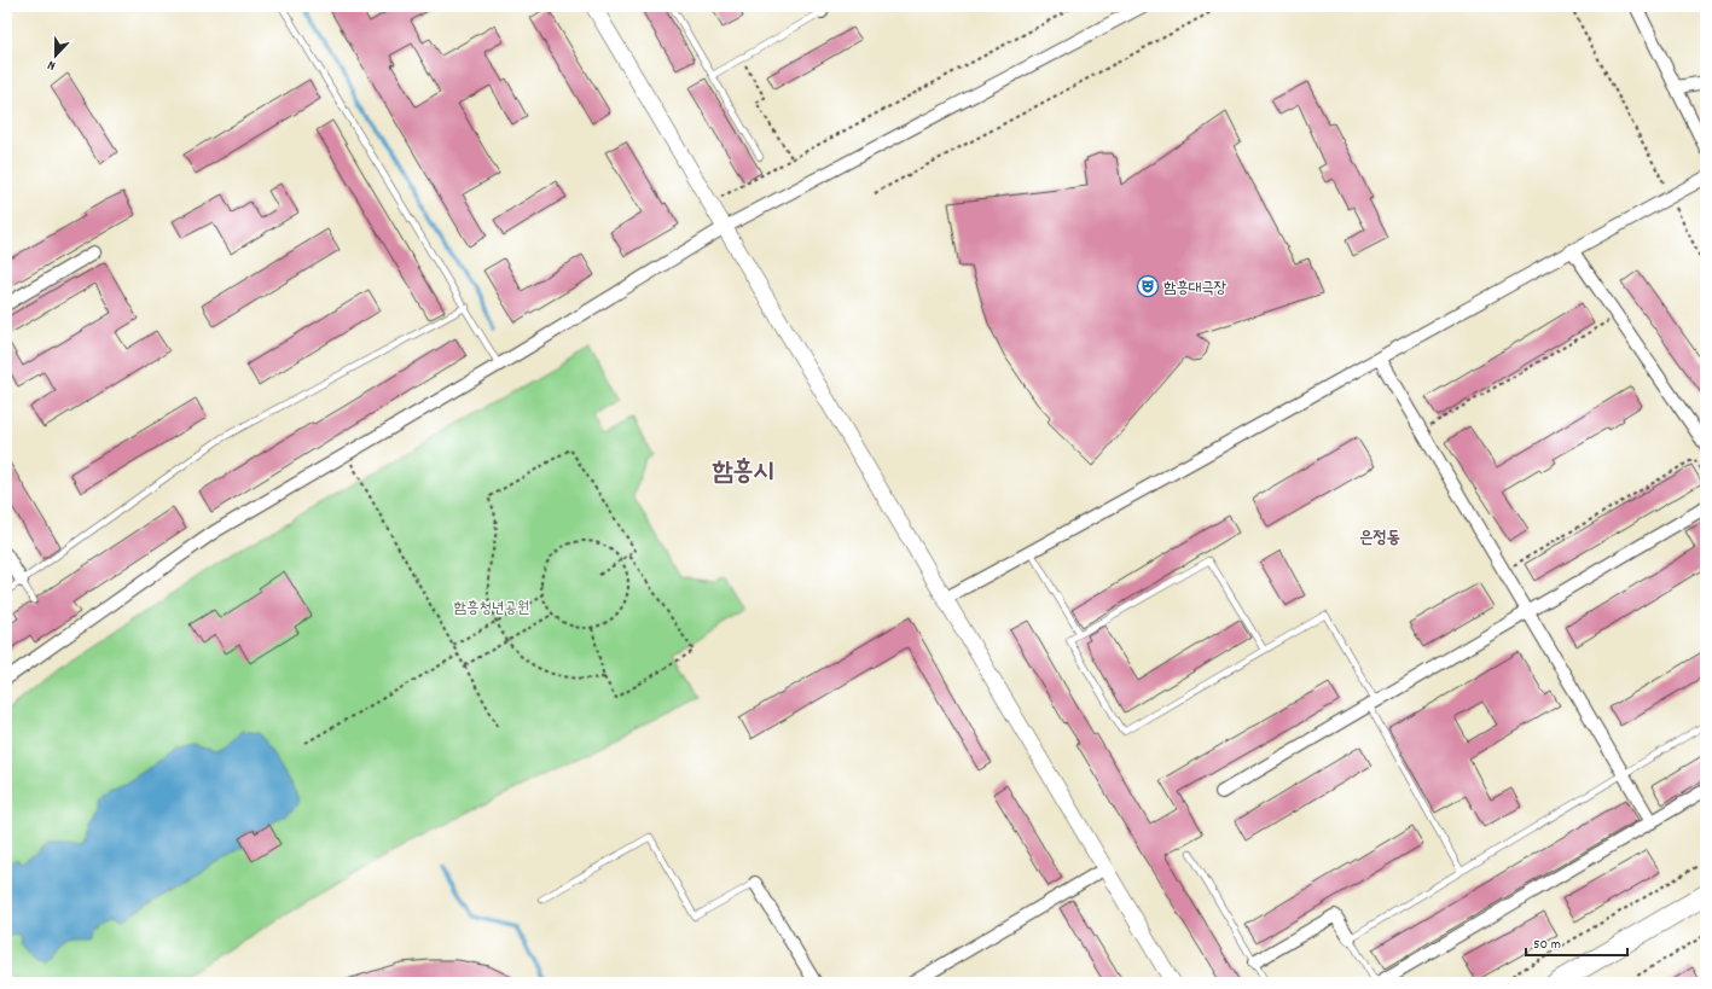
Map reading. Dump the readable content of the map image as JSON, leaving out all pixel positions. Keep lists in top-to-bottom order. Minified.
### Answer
{"districts":["함흥시","은정동"],"parks":["함흥청년공원"],"places":{"theatre":["함흥대극장"]},"scale_bar":"50 m","north":"bottom"}
